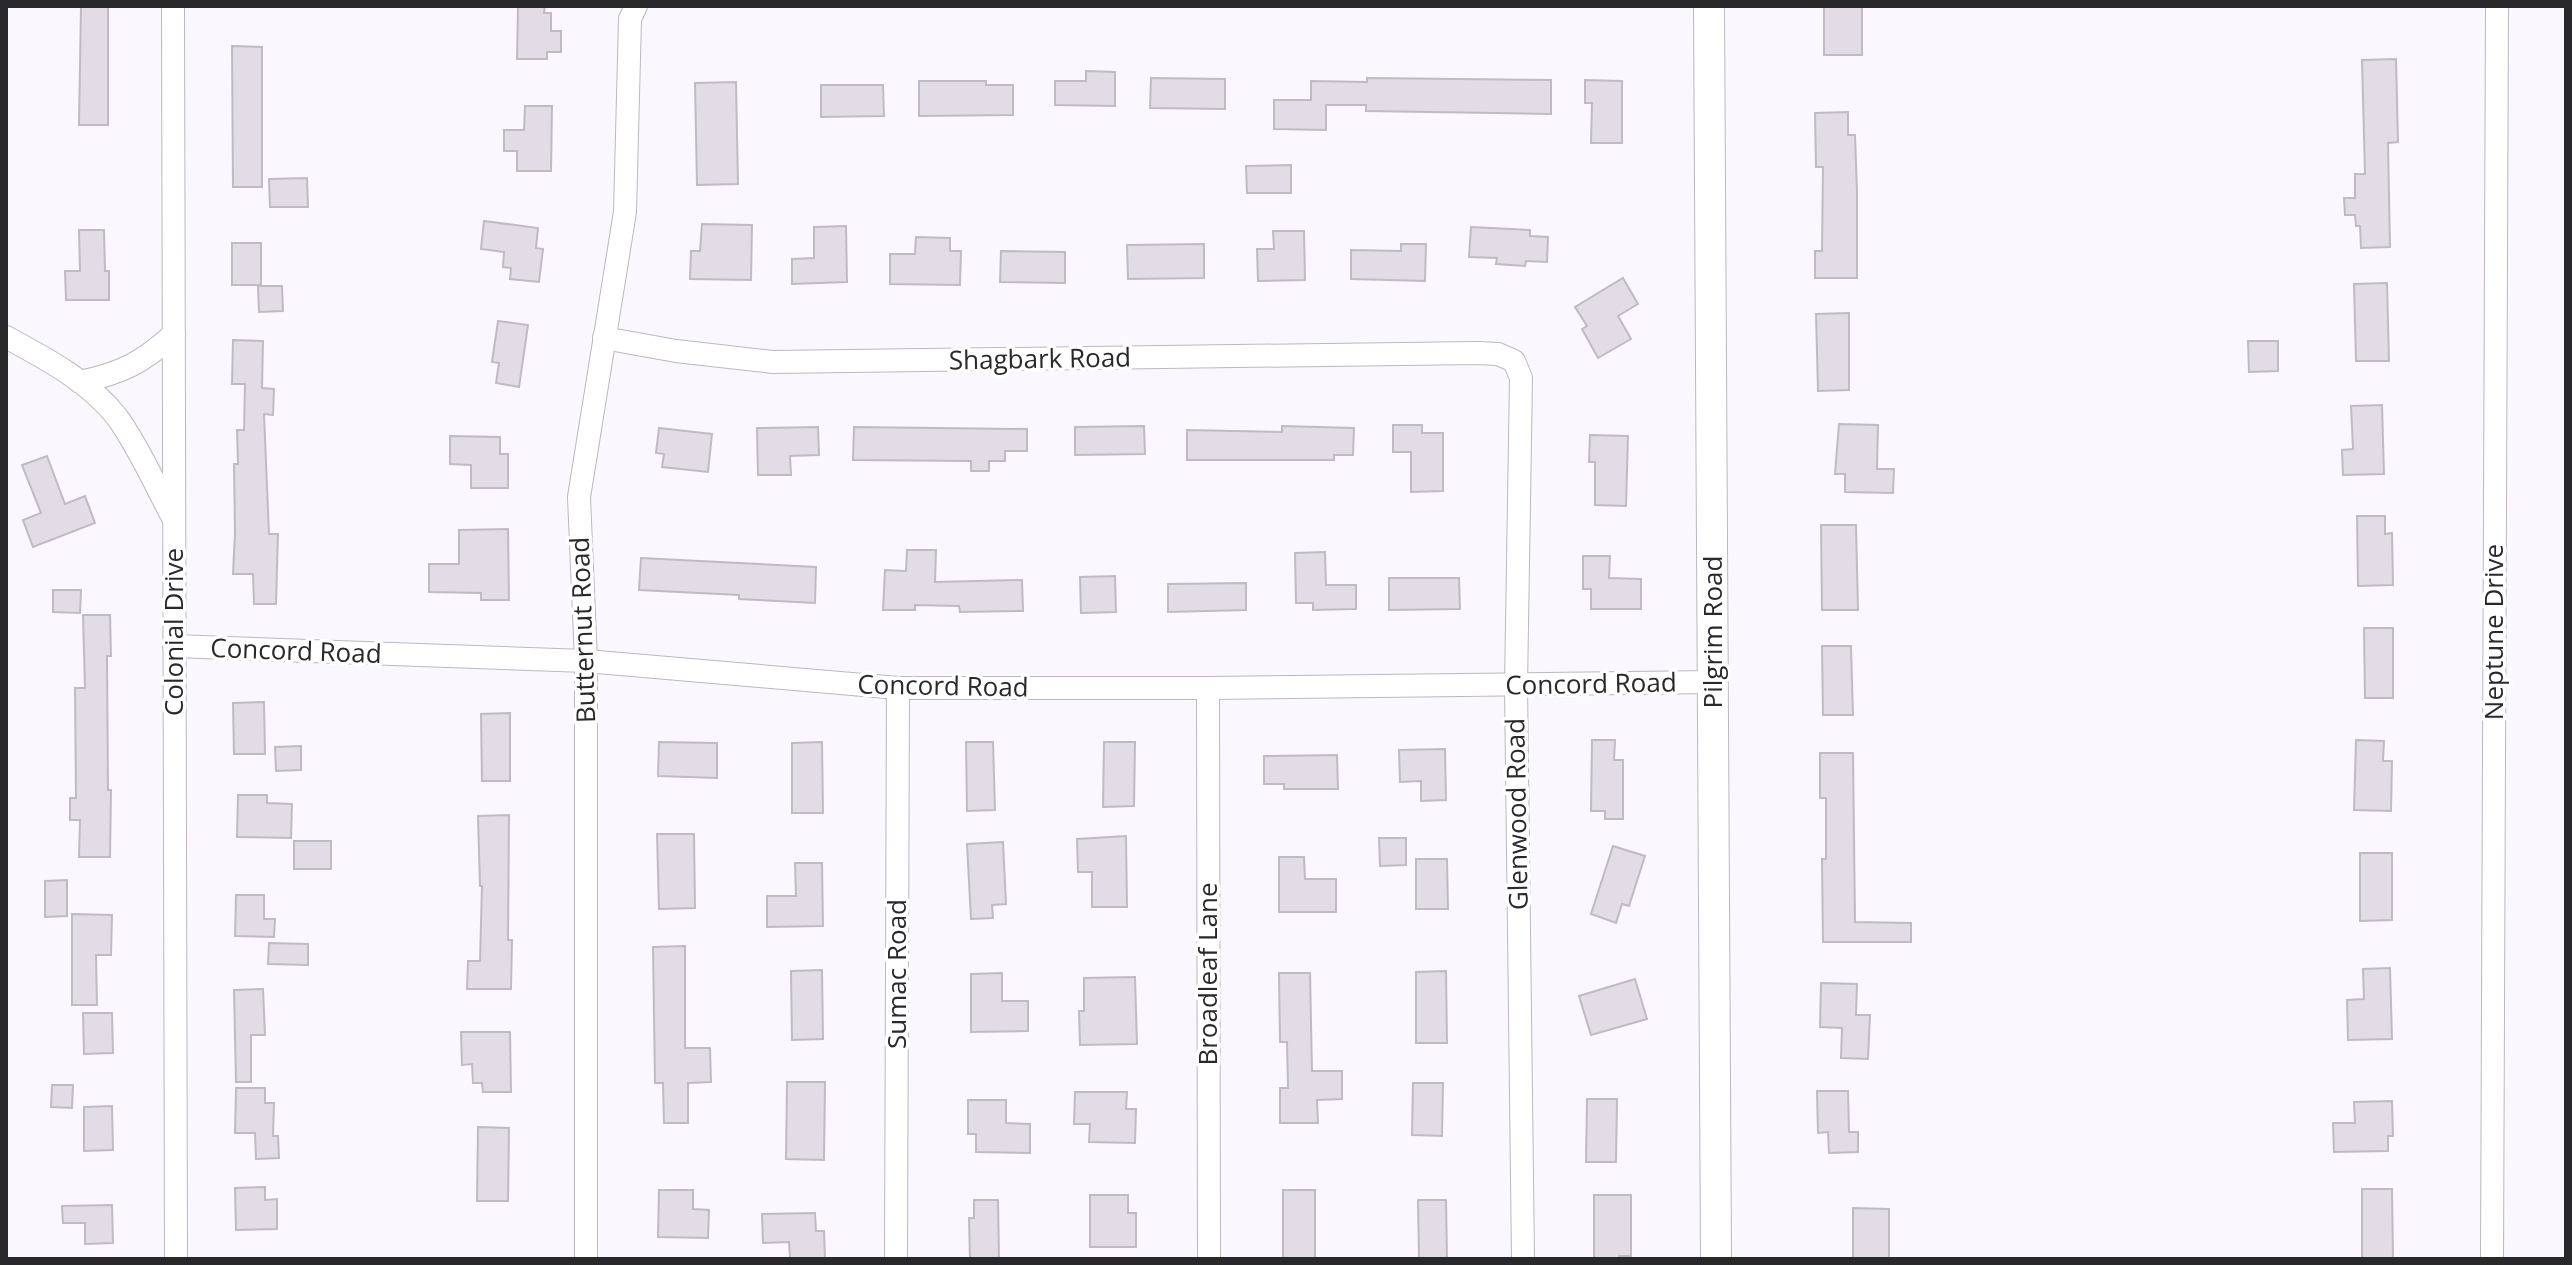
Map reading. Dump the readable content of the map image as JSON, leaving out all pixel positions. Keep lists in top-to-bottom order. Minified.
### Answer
{"streets":{"street":["Shagbark Road","Butternut Road","Colonial Drive","Pilgrim Road","Neptune Drive","Concord Road","Glenwood Road","Sumac Road","Broadleaf Lane"]},"crossings":[["Shagbark Road","Butternut Road"],["Shagbark Road","Glenwood Road"],["Butternut Road","Concord Road"],["Colonial Drive","Concord Road"],["Pilgrim Road","Concord Road"],["Concord Road","Glenwood Road"],["Concord Road","Sumac Road"],["Concord Road","Broadleaf Lane"]]}
